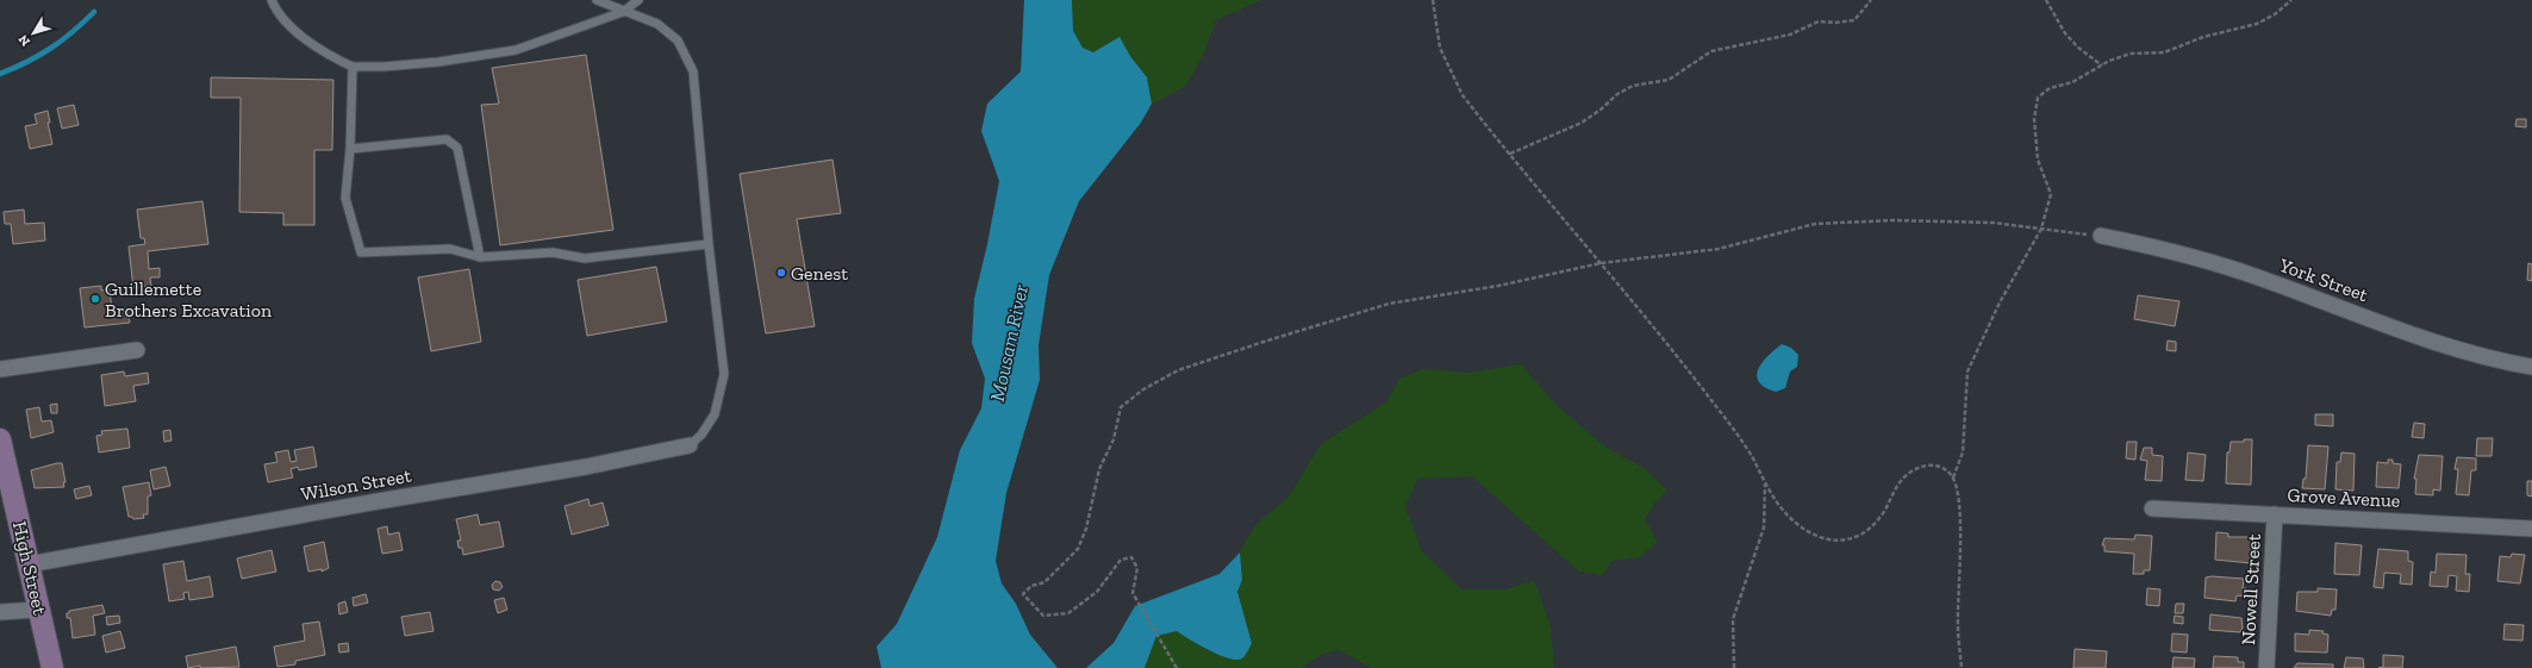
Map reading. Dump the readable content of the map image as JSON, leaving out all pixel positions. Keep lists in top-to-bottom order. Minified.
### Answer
{"streets":{"street":["York Street","Wilson Street","Grove Avenue","High Street","Nowell Street"]},"crossings":[["Wilson Street","High Street"],["Grove Avenue","Nowell Street"]],"water":["Mousam River"],"places":["Genest","Guillemette Brothers Excavation"],"north":"bottom left"}
